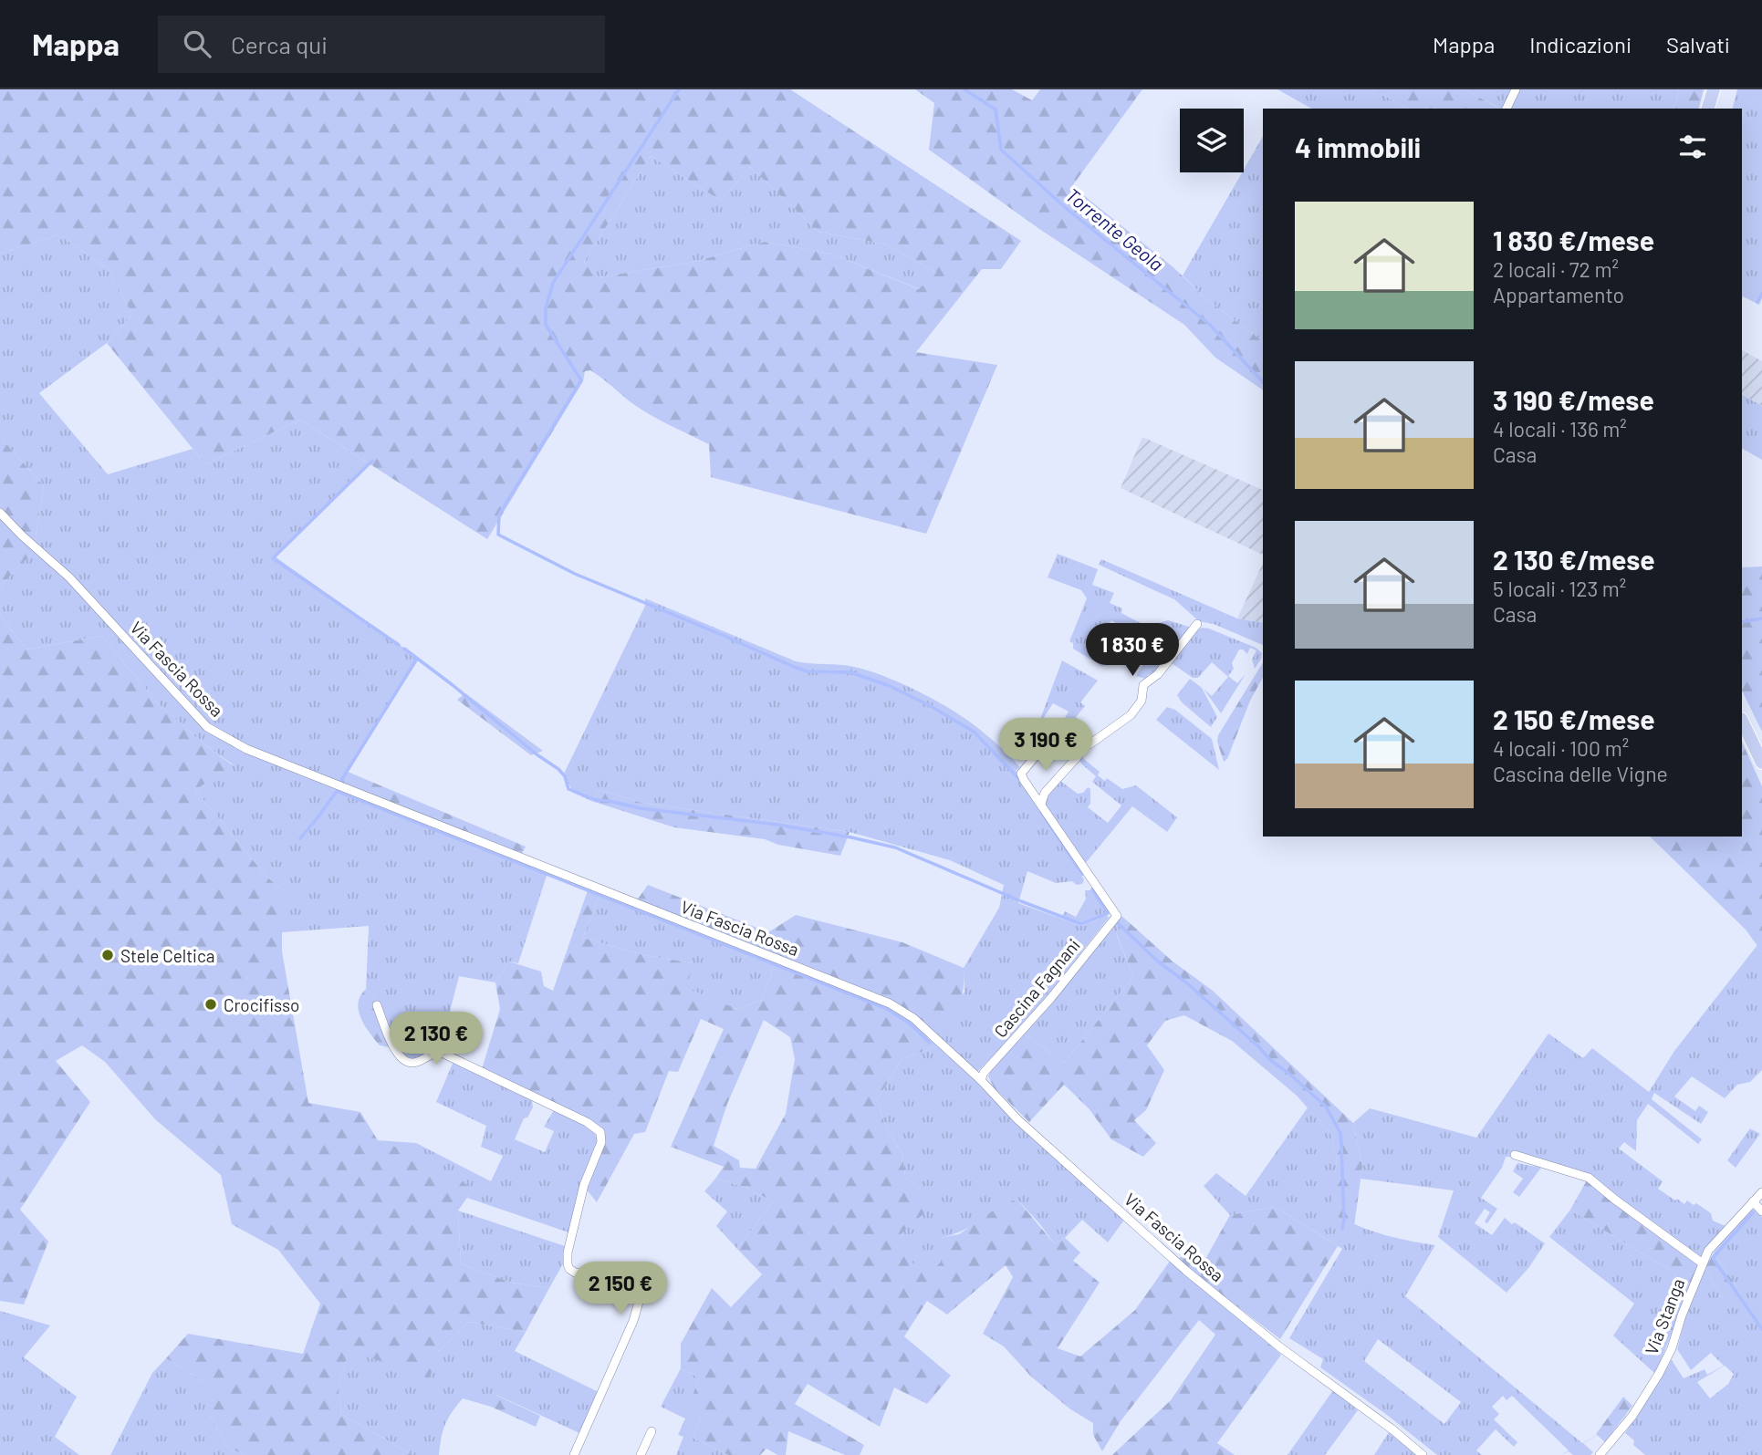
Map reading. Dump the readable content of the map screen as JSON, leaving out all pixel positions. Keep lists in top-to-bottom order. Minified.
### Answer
{"streets":{"street":["Via Fascia Rossa","Cascina Fagnani","Via Stanga"]},"crossings":[["Via Fascia Rossa","Cascina Fagnani"]],"water":["Torrente Geola"],"places":["Stele Celtica","Crocifisso"],"page":{"header":"Mappa","search":"Cerca qui","nav":["Mappa","Indicazioni","Salvati"],"heading":"4 immobili","list":[{"name":"1 830 €/mese","note":"2 locali · 72 m² · Appartamento"},{"name":"3 190 €/mese","note":"4 locali · 136 m² · Casa"},{"name":"2 130 €/mese","note":"5 locali · 123 m² · Casa"},{"name":"2 150 €/mese","note":"4 locali · 100 m² · Cascina delle Vigne"}],"price":["1 830 €","3 190 €","2 130 €","2 150 €"]}}
